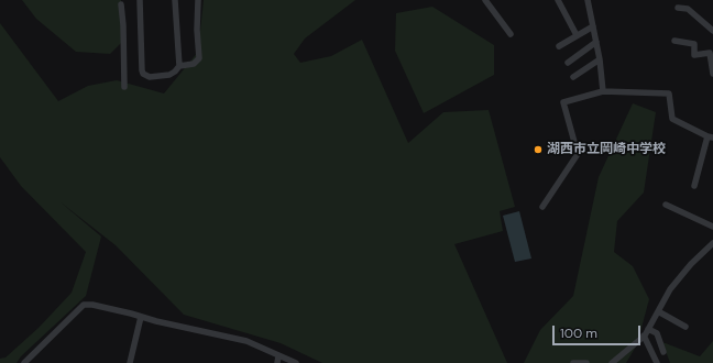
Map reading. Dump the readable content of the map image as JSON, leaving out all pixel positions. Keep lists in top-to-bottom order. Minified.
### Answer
{"places":["湖西市立岡崎中学校"],"scale_bar":"100 m"}
